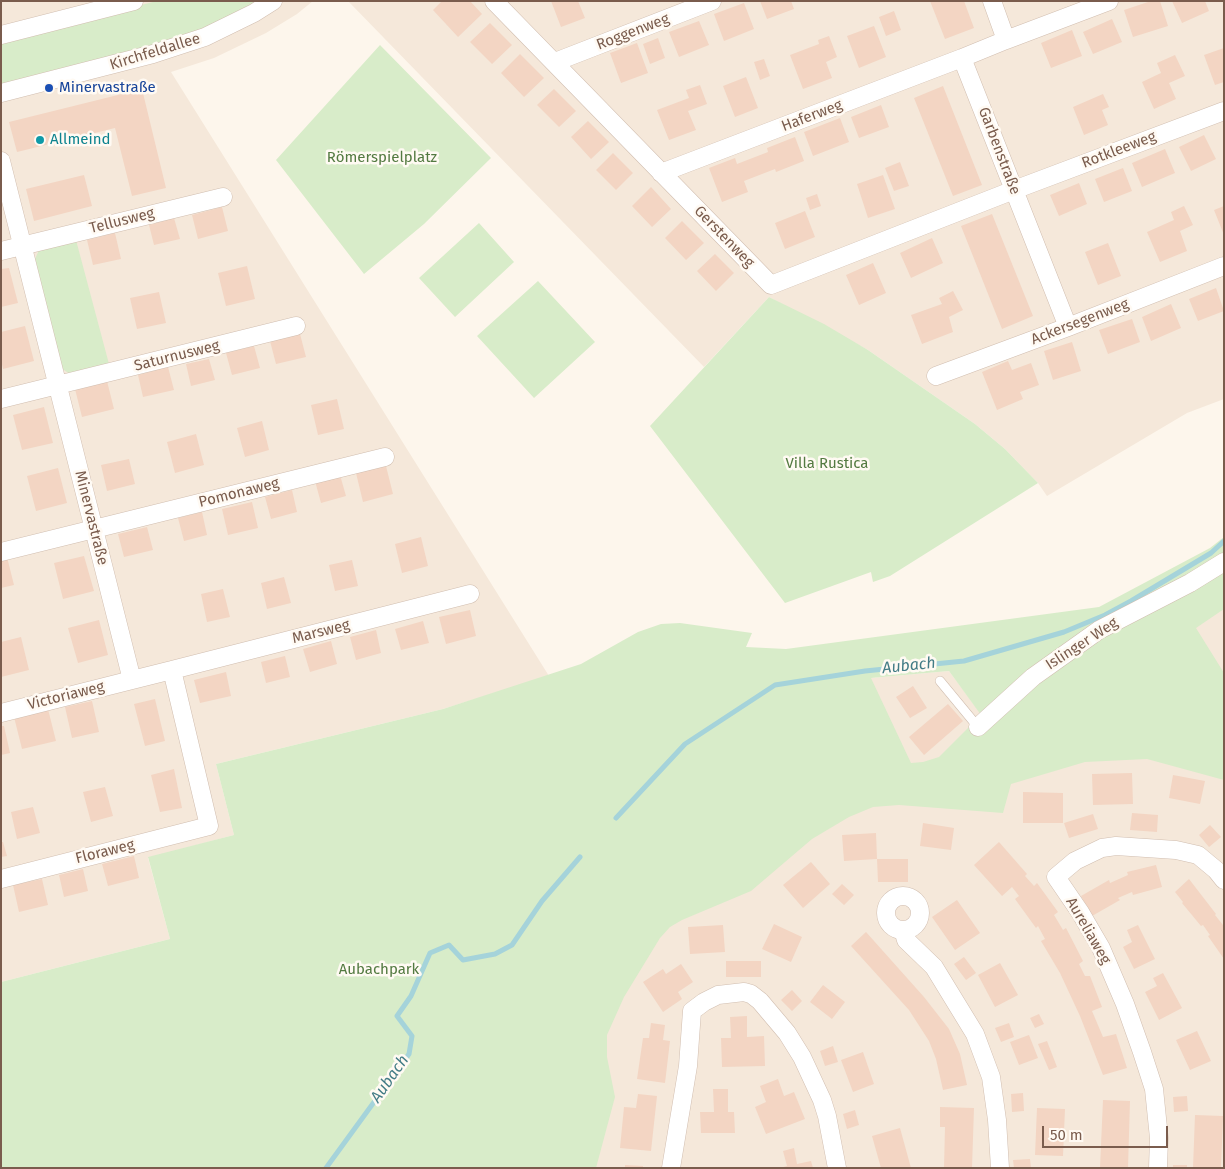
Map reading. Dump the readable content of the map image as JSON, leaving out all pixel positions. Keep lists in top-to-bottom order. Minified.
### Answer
{"streets":{"street":["Roggenweg","Kirchfeldallee","Haferweg","Rotkleeweg","Garbenstraße","Tellusweg","Gerstenweg","Ackersegenweg","Saturnusweg","Pomonaweg","Minervastraße","Marsweg","Islinger Weg","Victoriaweg","Floraweg","Aureliaweg"]},"crossings":[["Roggenweg","Gerstenweg"],["Haferweg","Garbenstraße"],["Haferweg","Gerstenweg"],["Rotkleeweg","Garbenstraße"],["Rotkleeweg","Gerstenweg"],["Garbenstraße","Gerstenweg"],["Garbenstraße","Ackersegenweg"],["Tellusweg","Minervastraße"],["Saturnusweg","Minervastraße"],["Pomonaweg","Minervastraße"],["Minervastraße","Victoriaweg"],["Marsweg","Floraweg"]],"water":["Aubach"],"parks":["Römerspielplatz","Villa Rustica","Aubachpark"],"places":["Minervastraße","Allmeind"],"scale_bar":"50 m"}
